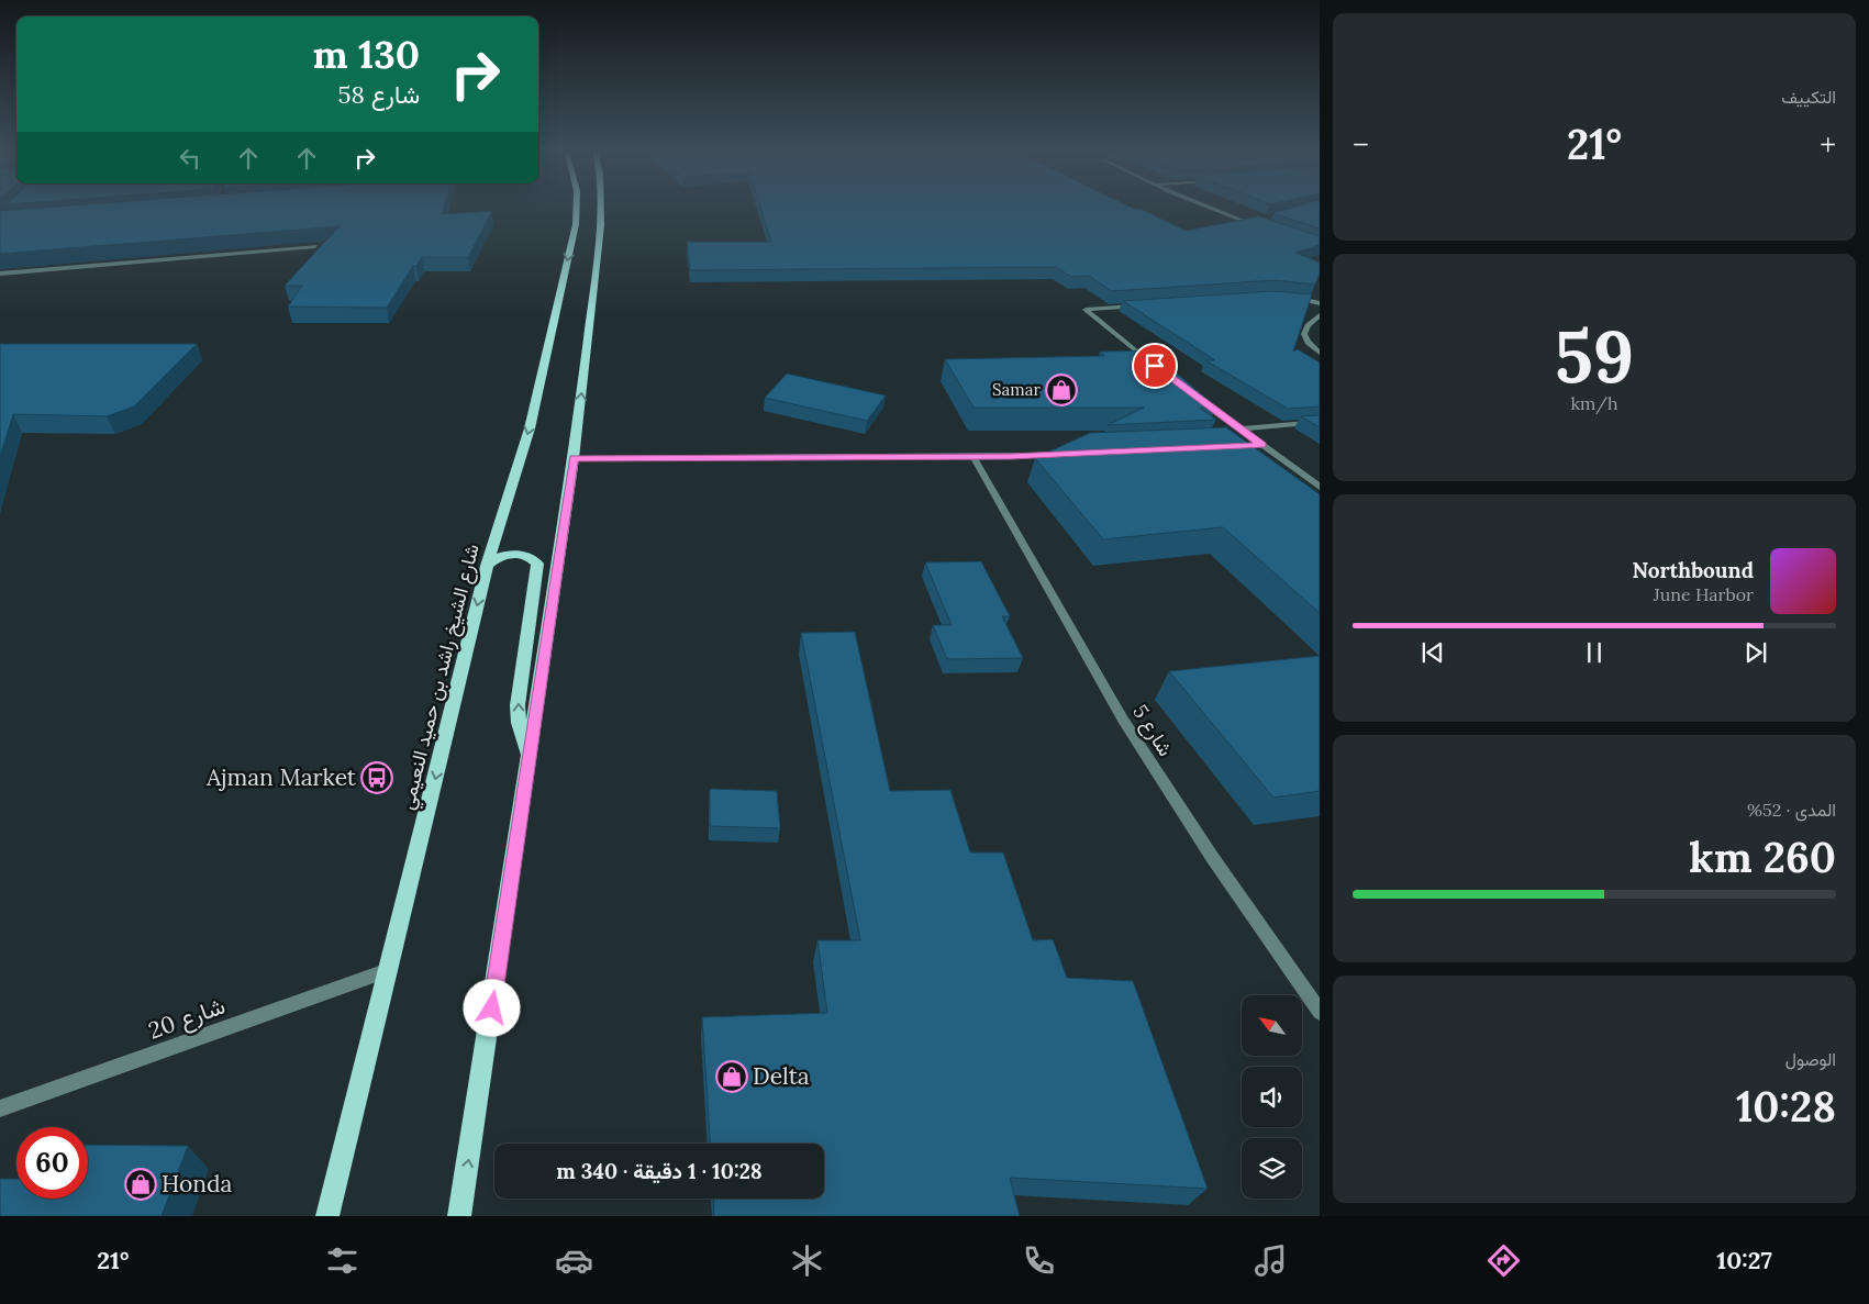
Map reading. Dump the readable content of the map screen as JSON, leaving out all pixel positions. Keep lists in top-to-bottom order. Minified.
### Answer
{"streets":{"main road":["شارع الشيخ راشد بن حميد النعيمي"],"street":["شارع 5","شارع 20"]},"crossings":[["شارع الشيخ راشد بن حميد النعيمي","شارع 20"]],"places":{"shop":["Samar","Delta","Honda"],"bus stop":["Ajman Market"]},"north":"top left","page":{"tile":["التكييف",["59","km/h"],["المدى · 52%","260 km"],["الوصول","10:28"]],"turn":["130 m","شارع 58"],"heat":["−","21°","+"],"song":["Northbound","June Harbor"],"limit":"60","trip":"10:28 · 1 دقيقة · 340 m","tabs":["10:27","21°"]}}
